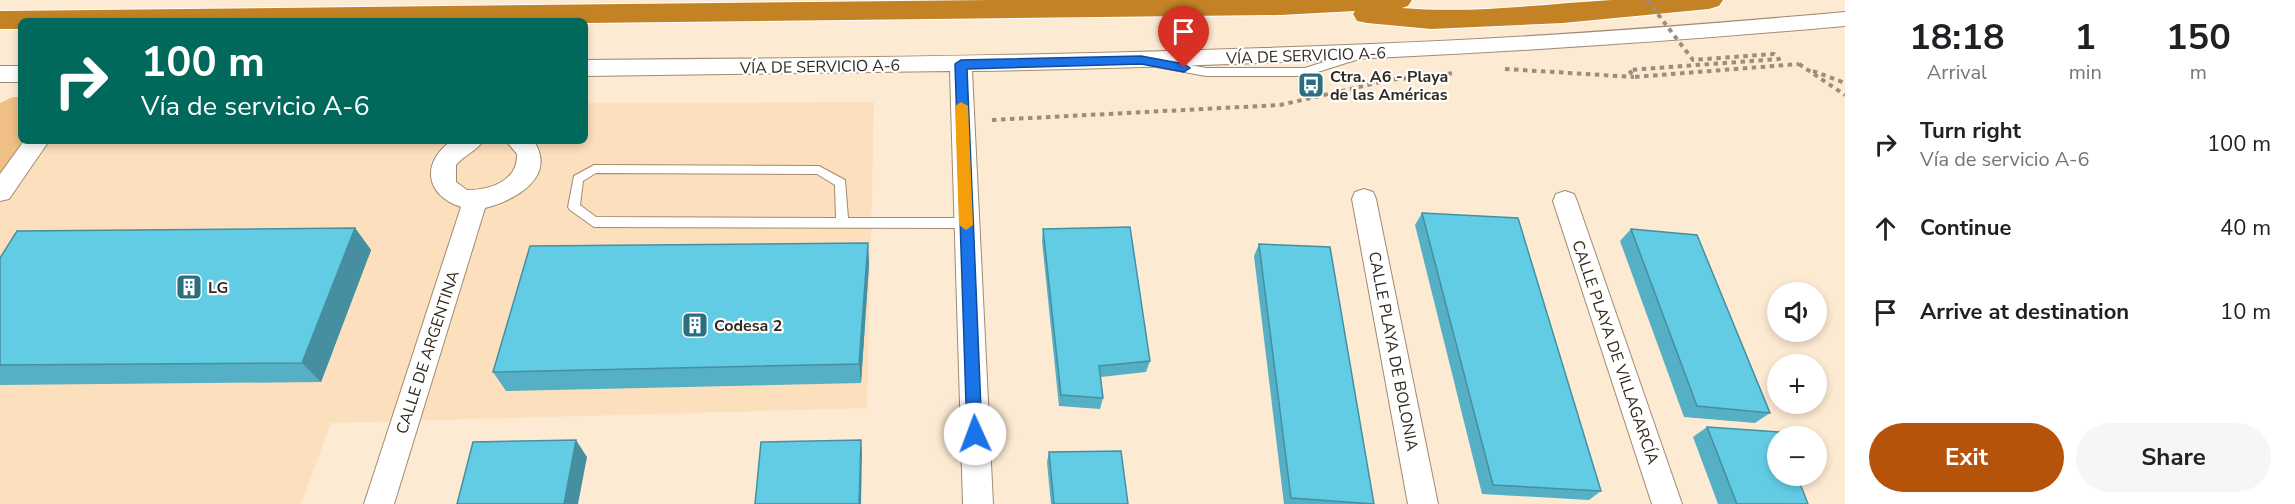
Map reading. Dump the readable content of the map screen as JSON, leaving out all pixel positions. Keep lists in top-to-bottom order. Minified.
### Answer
{"streets":{"street":["VÍA DE SERVICIO A-6","CALLE PLAYA DE BOLONIA","CALLE DE ARGENTINA","CALLE PLAYA DE VILLAGARCÍA"]},"places":{"bus stop":["Ctra. A6 - Playa de las Américas"],"building":["LG","Codesa 2"]},"page":{"eta":["18:18","Arrival","1","min","150","m"],"turn":["100 m","Vía de servicio A-6"],"list":[{"name":"Turn right","note":"Vía de servicio A-6","value":"100 m"},{"name":"Continue","value":"40 m"},{"name":"Arrive at destination","value":"10 m"}],"map_buttons":["+","−"],"buttons":["Exit","Share"]}}
